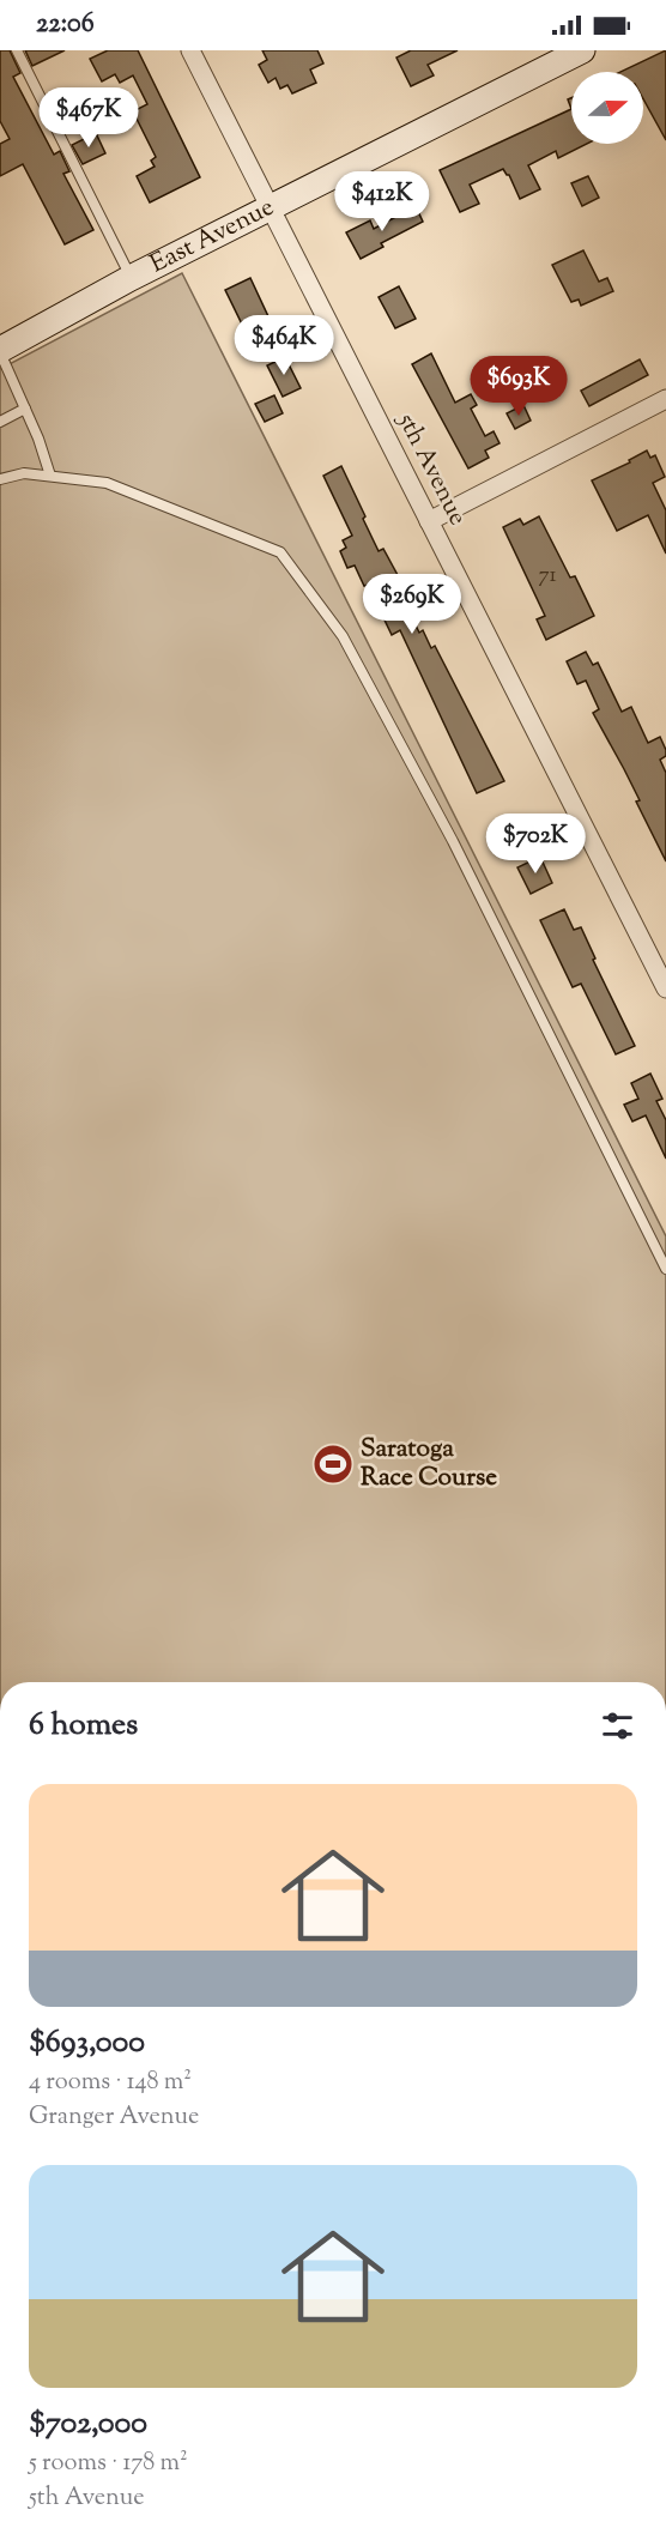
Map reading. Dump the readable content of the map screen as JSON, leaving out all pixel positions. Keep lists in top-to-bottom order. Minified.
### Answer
{"streets":{"street":["East Avenue","5th Avenue"]},"crossings":[["East Avenue","5th Avenue"]],"places":{"sports":["Saratoga Race Course"]},"house_numbers":["71"],"north":"right","page":{"status":"22:06","price":["$467K","$412K","$464K","$693K","$269K","$702K"],"heading":"6 homes","list":[{"name":"$693,000","note":"4 rooms · 148 m² · Granger Avenue"},{"name":"$702,000","note":"5 rooms · 178 m² · 5th Avenue"}]}}
